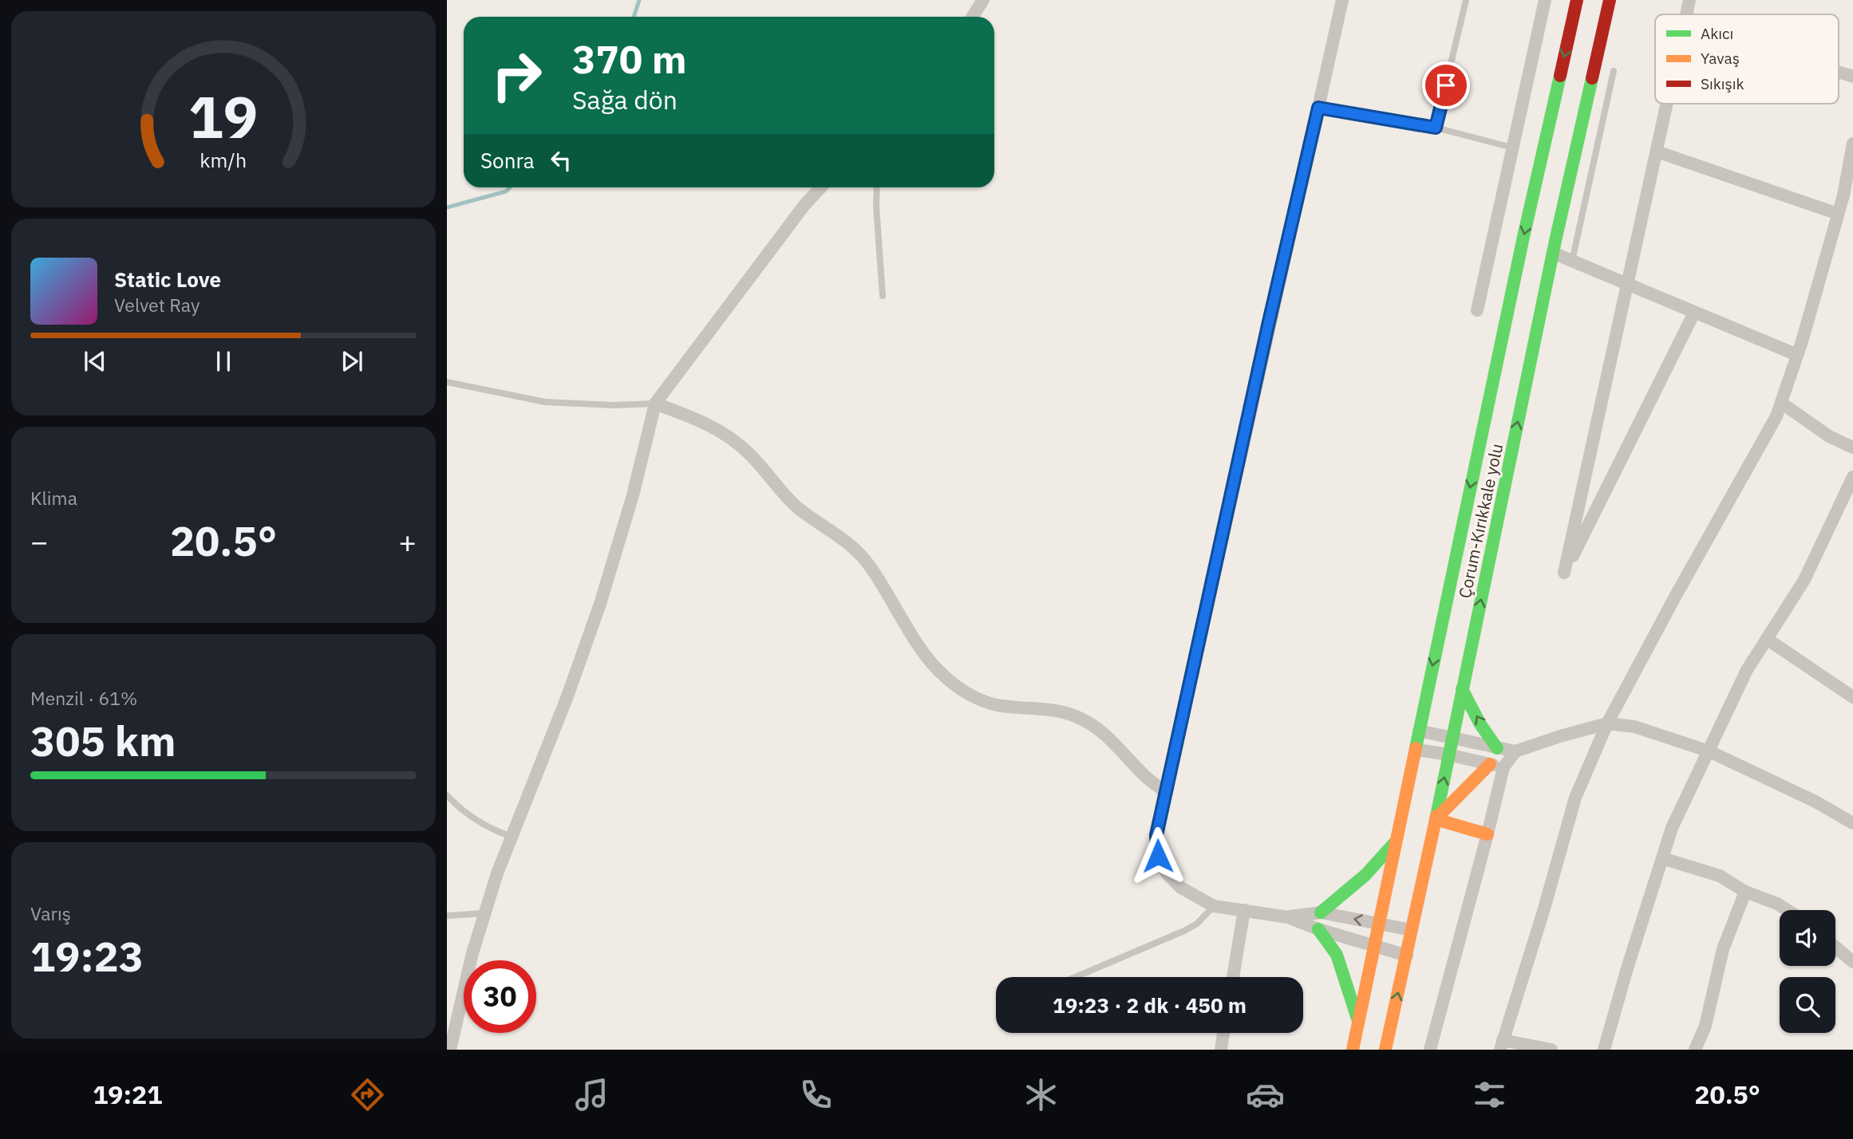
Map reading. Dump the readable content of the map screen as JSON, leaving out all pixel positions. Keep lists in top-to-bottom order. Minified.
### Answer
{"streets":{"highway":["Çorum-Kırıkkale yolu"]},"legend":["Akıcı","Yavaş","Sıkışık"],"page":{"turn":["370 m","Sağa dön"],"then":"Sonra","song":["Static Love","Velvet Ray"],"tile":["Klima",["Menzil · 61%","305 km"],["Varış","19:23"]],"heat":["−","20.5°","+"],"limit":"30","trip":"19:23 · 2 dk · 450 m","tabs":["19:21","20.5°"],"gauge":["19","km/h"]}}
